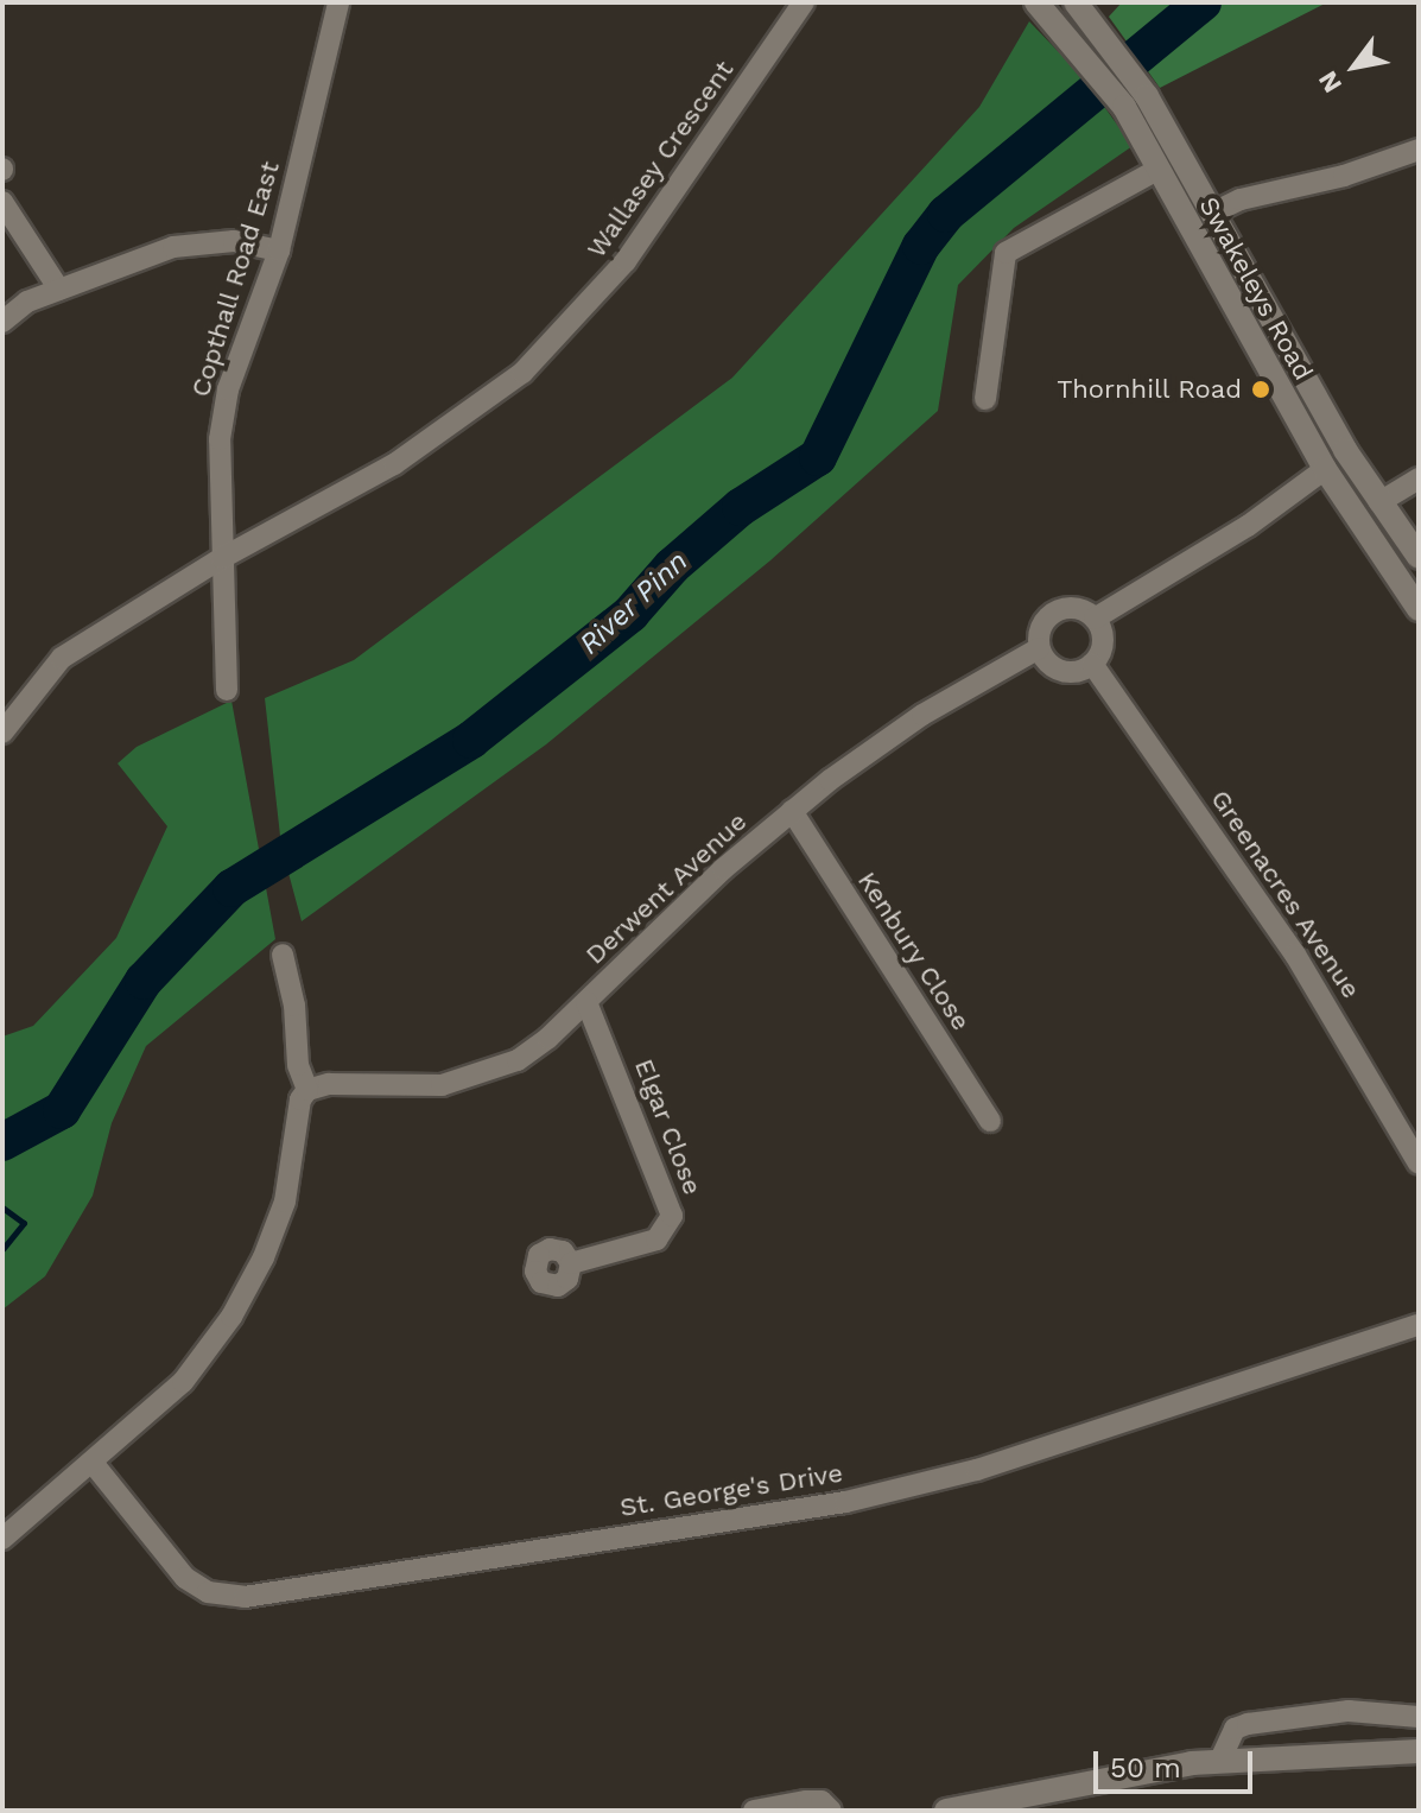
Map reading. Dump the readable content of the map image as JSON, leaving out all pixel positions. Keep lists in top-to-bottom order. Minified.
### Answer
{"streets":{"main road":["Swakeleys Road"],"street":["Wallasey Crescent","Copthall Road East","Derwent Avenue","Greenacres Avenue","Kenbury Close","Elgar Close","St. George's Drive"]},"crossings":[["Wallasey Crescent","Copthall Road East"],["Derwent Avenue","Greenacres Avenue"],["Derwent Avenue","Kenbury Close"],["Derwent Avenue","Elgar Close"]],"water":["River Pinn"],"places":["Thornhill Road"],"scale_bar":"50 m","north":"bottom left"}
